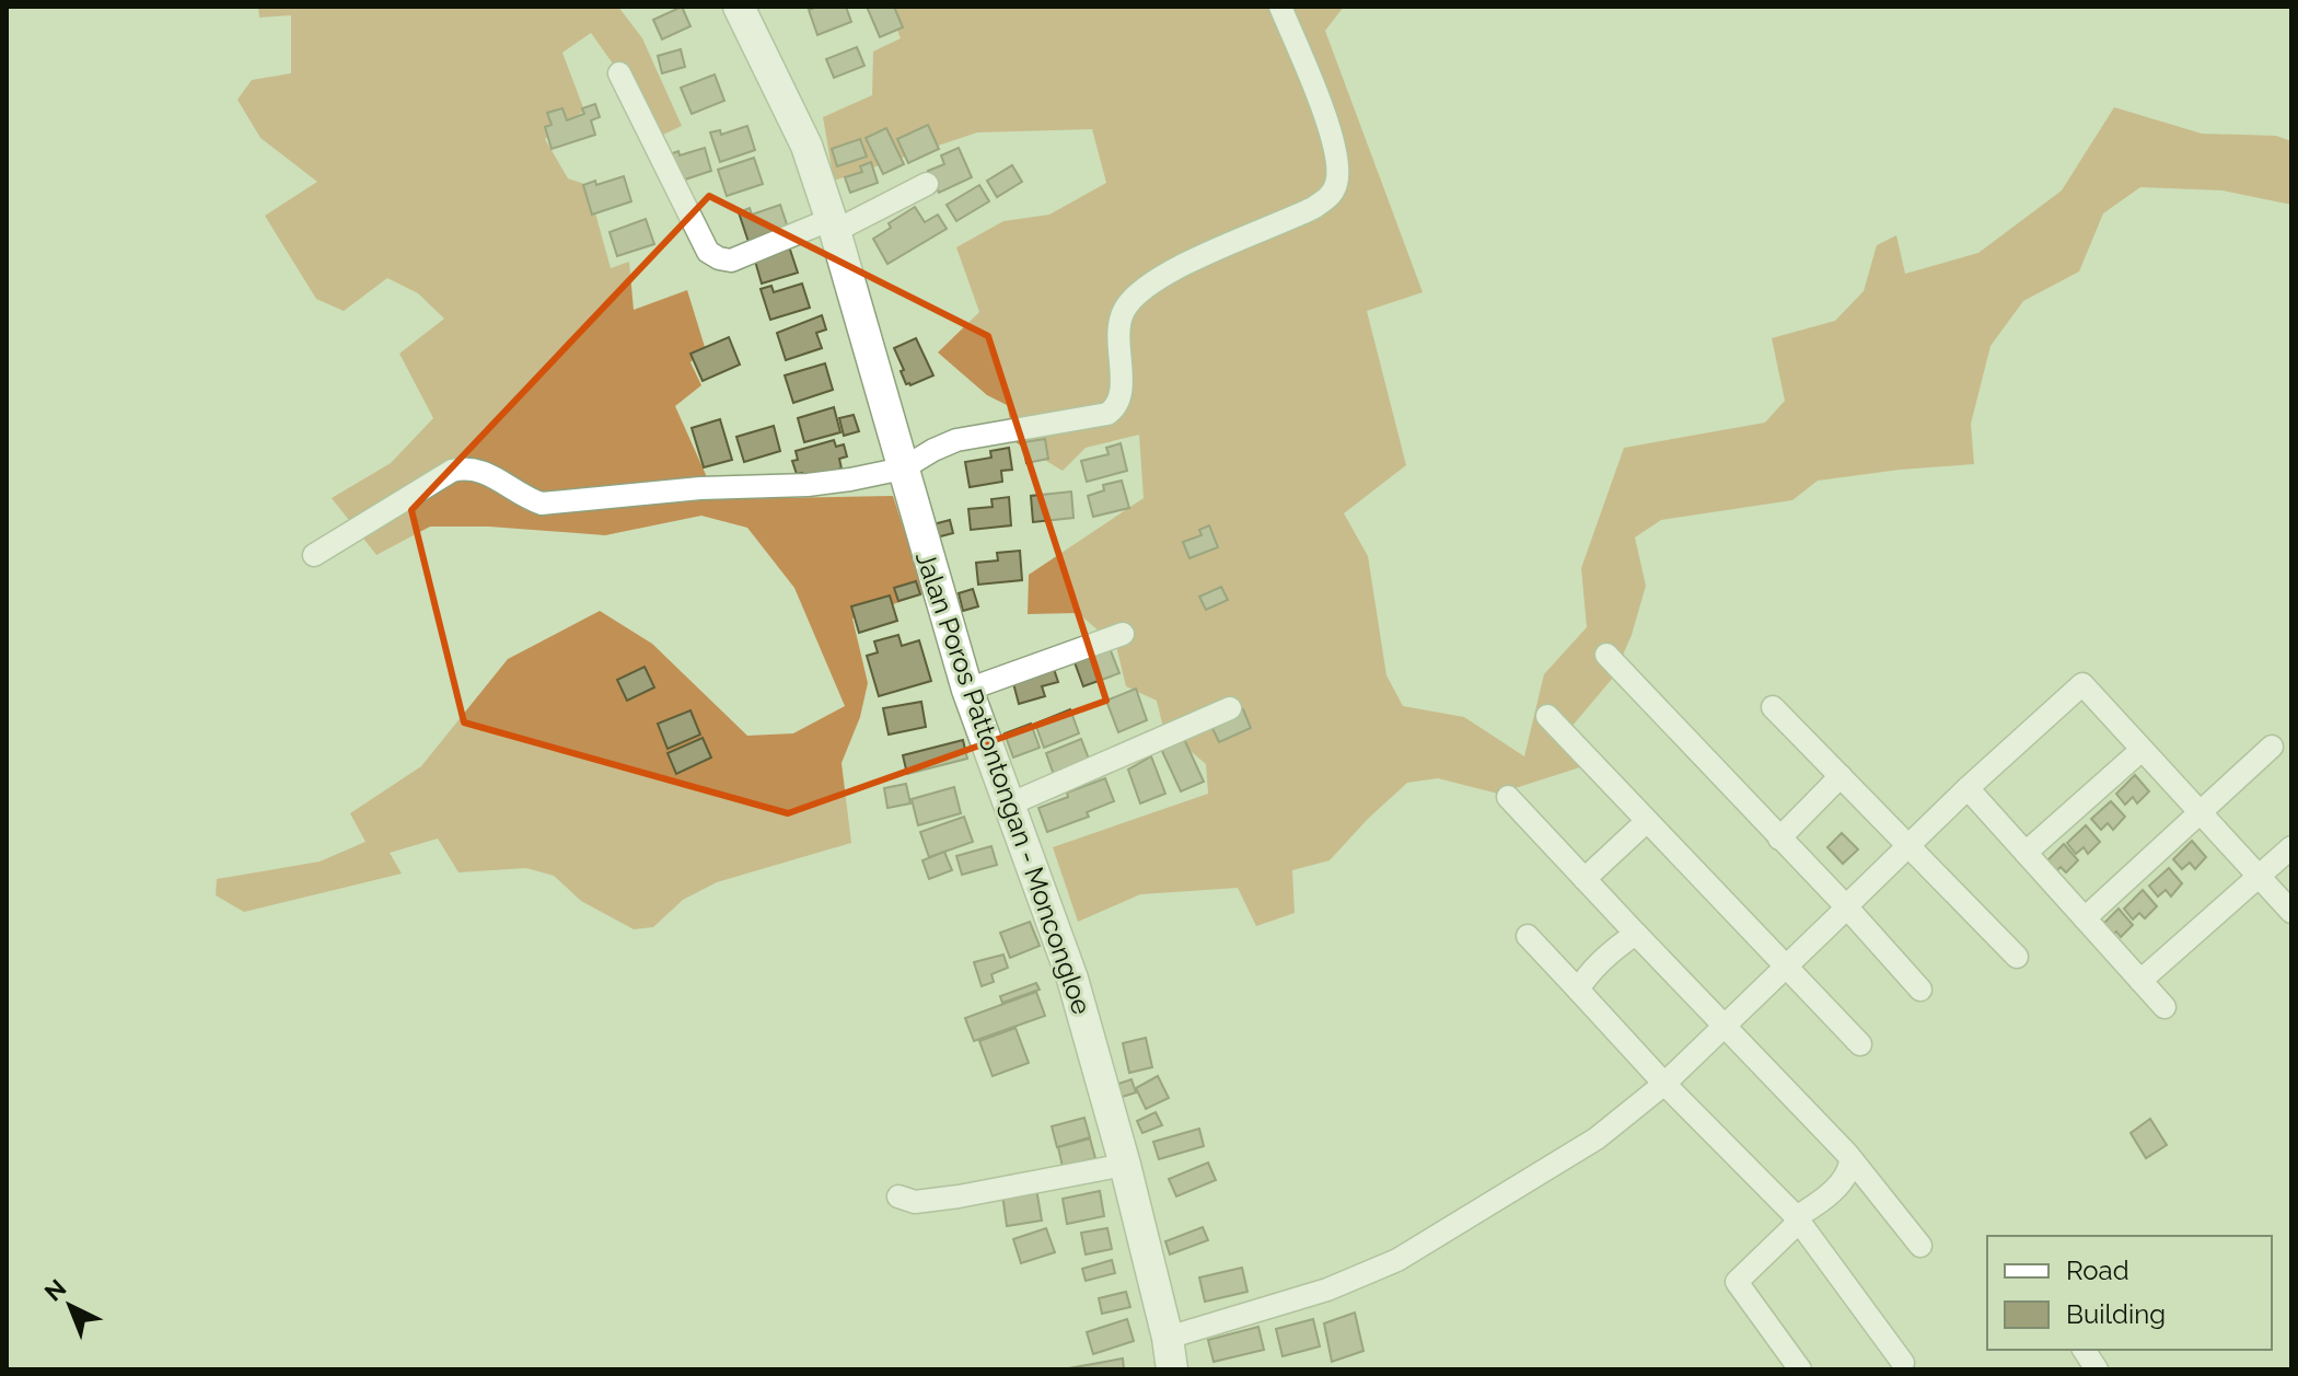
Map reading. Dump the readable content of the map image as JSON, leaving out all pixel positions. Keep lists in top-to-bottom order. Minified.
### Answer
{"streets":{"street":["Jalan Poros Pattontongan - Moncongloe"]},"legend":["Road","Building"],"north":"top left"}
